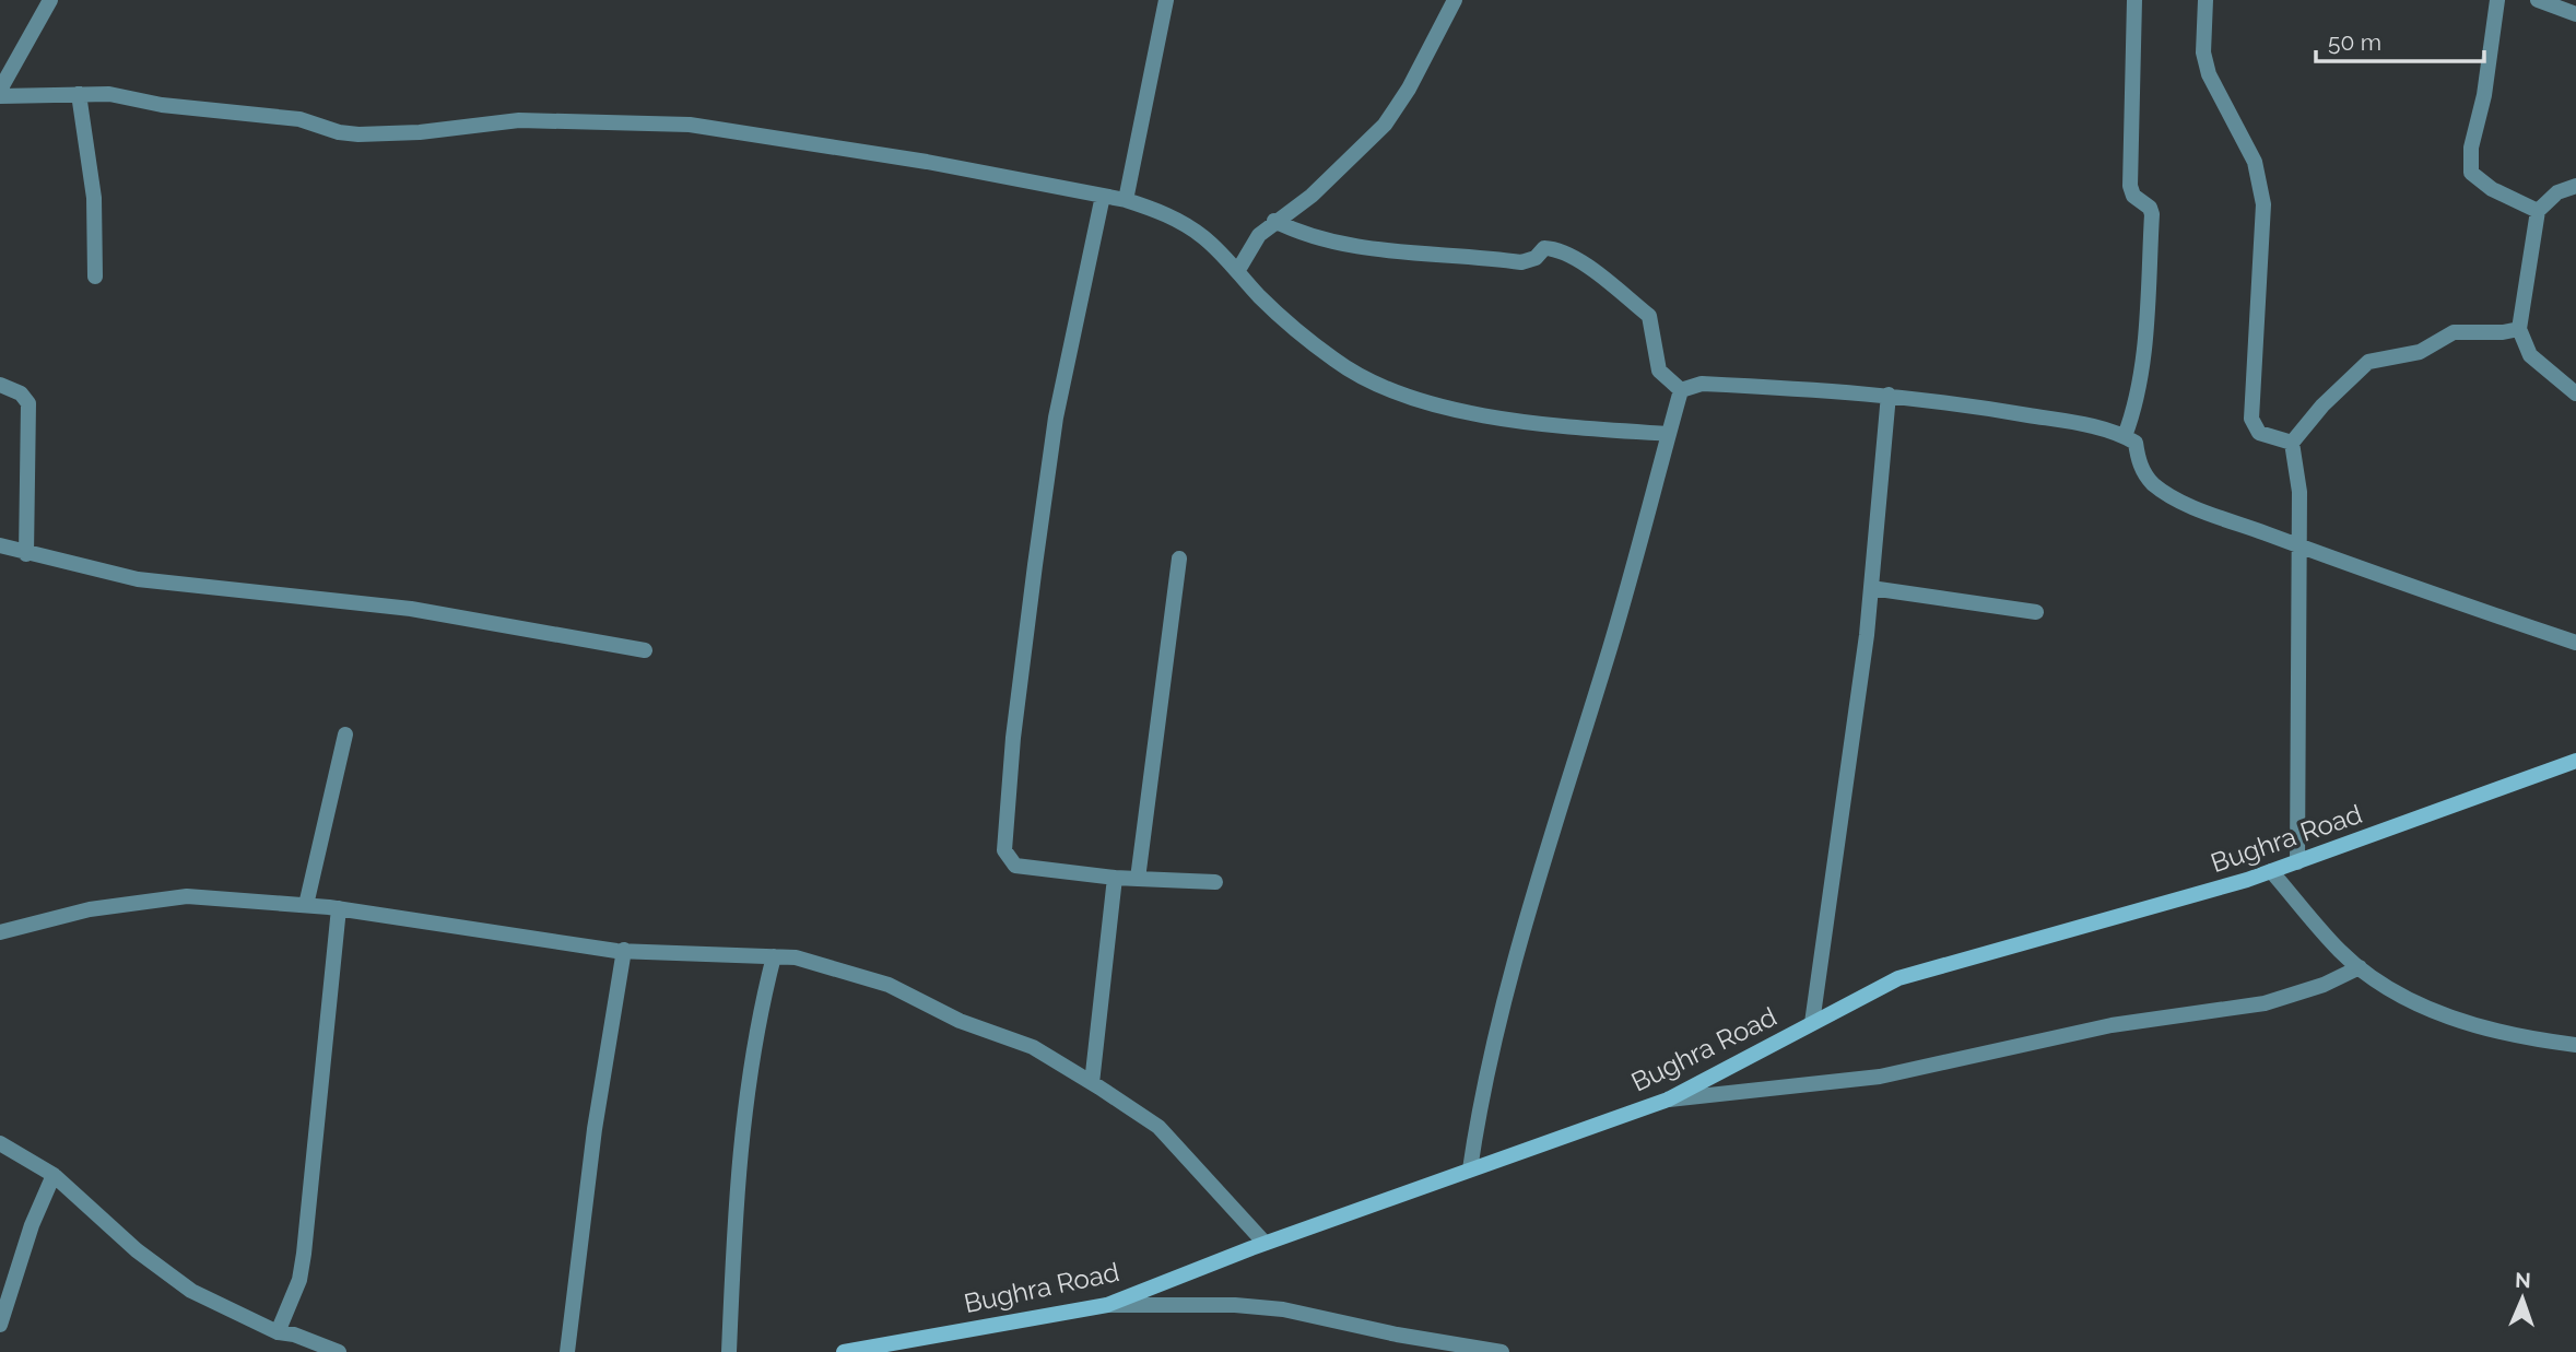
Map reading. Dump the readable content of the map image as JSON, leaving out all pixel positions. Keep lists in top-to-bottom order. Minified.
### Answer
{"streets":{"street":["Bughra Road"]},"scale_bar":"50 m","north":"top"}
